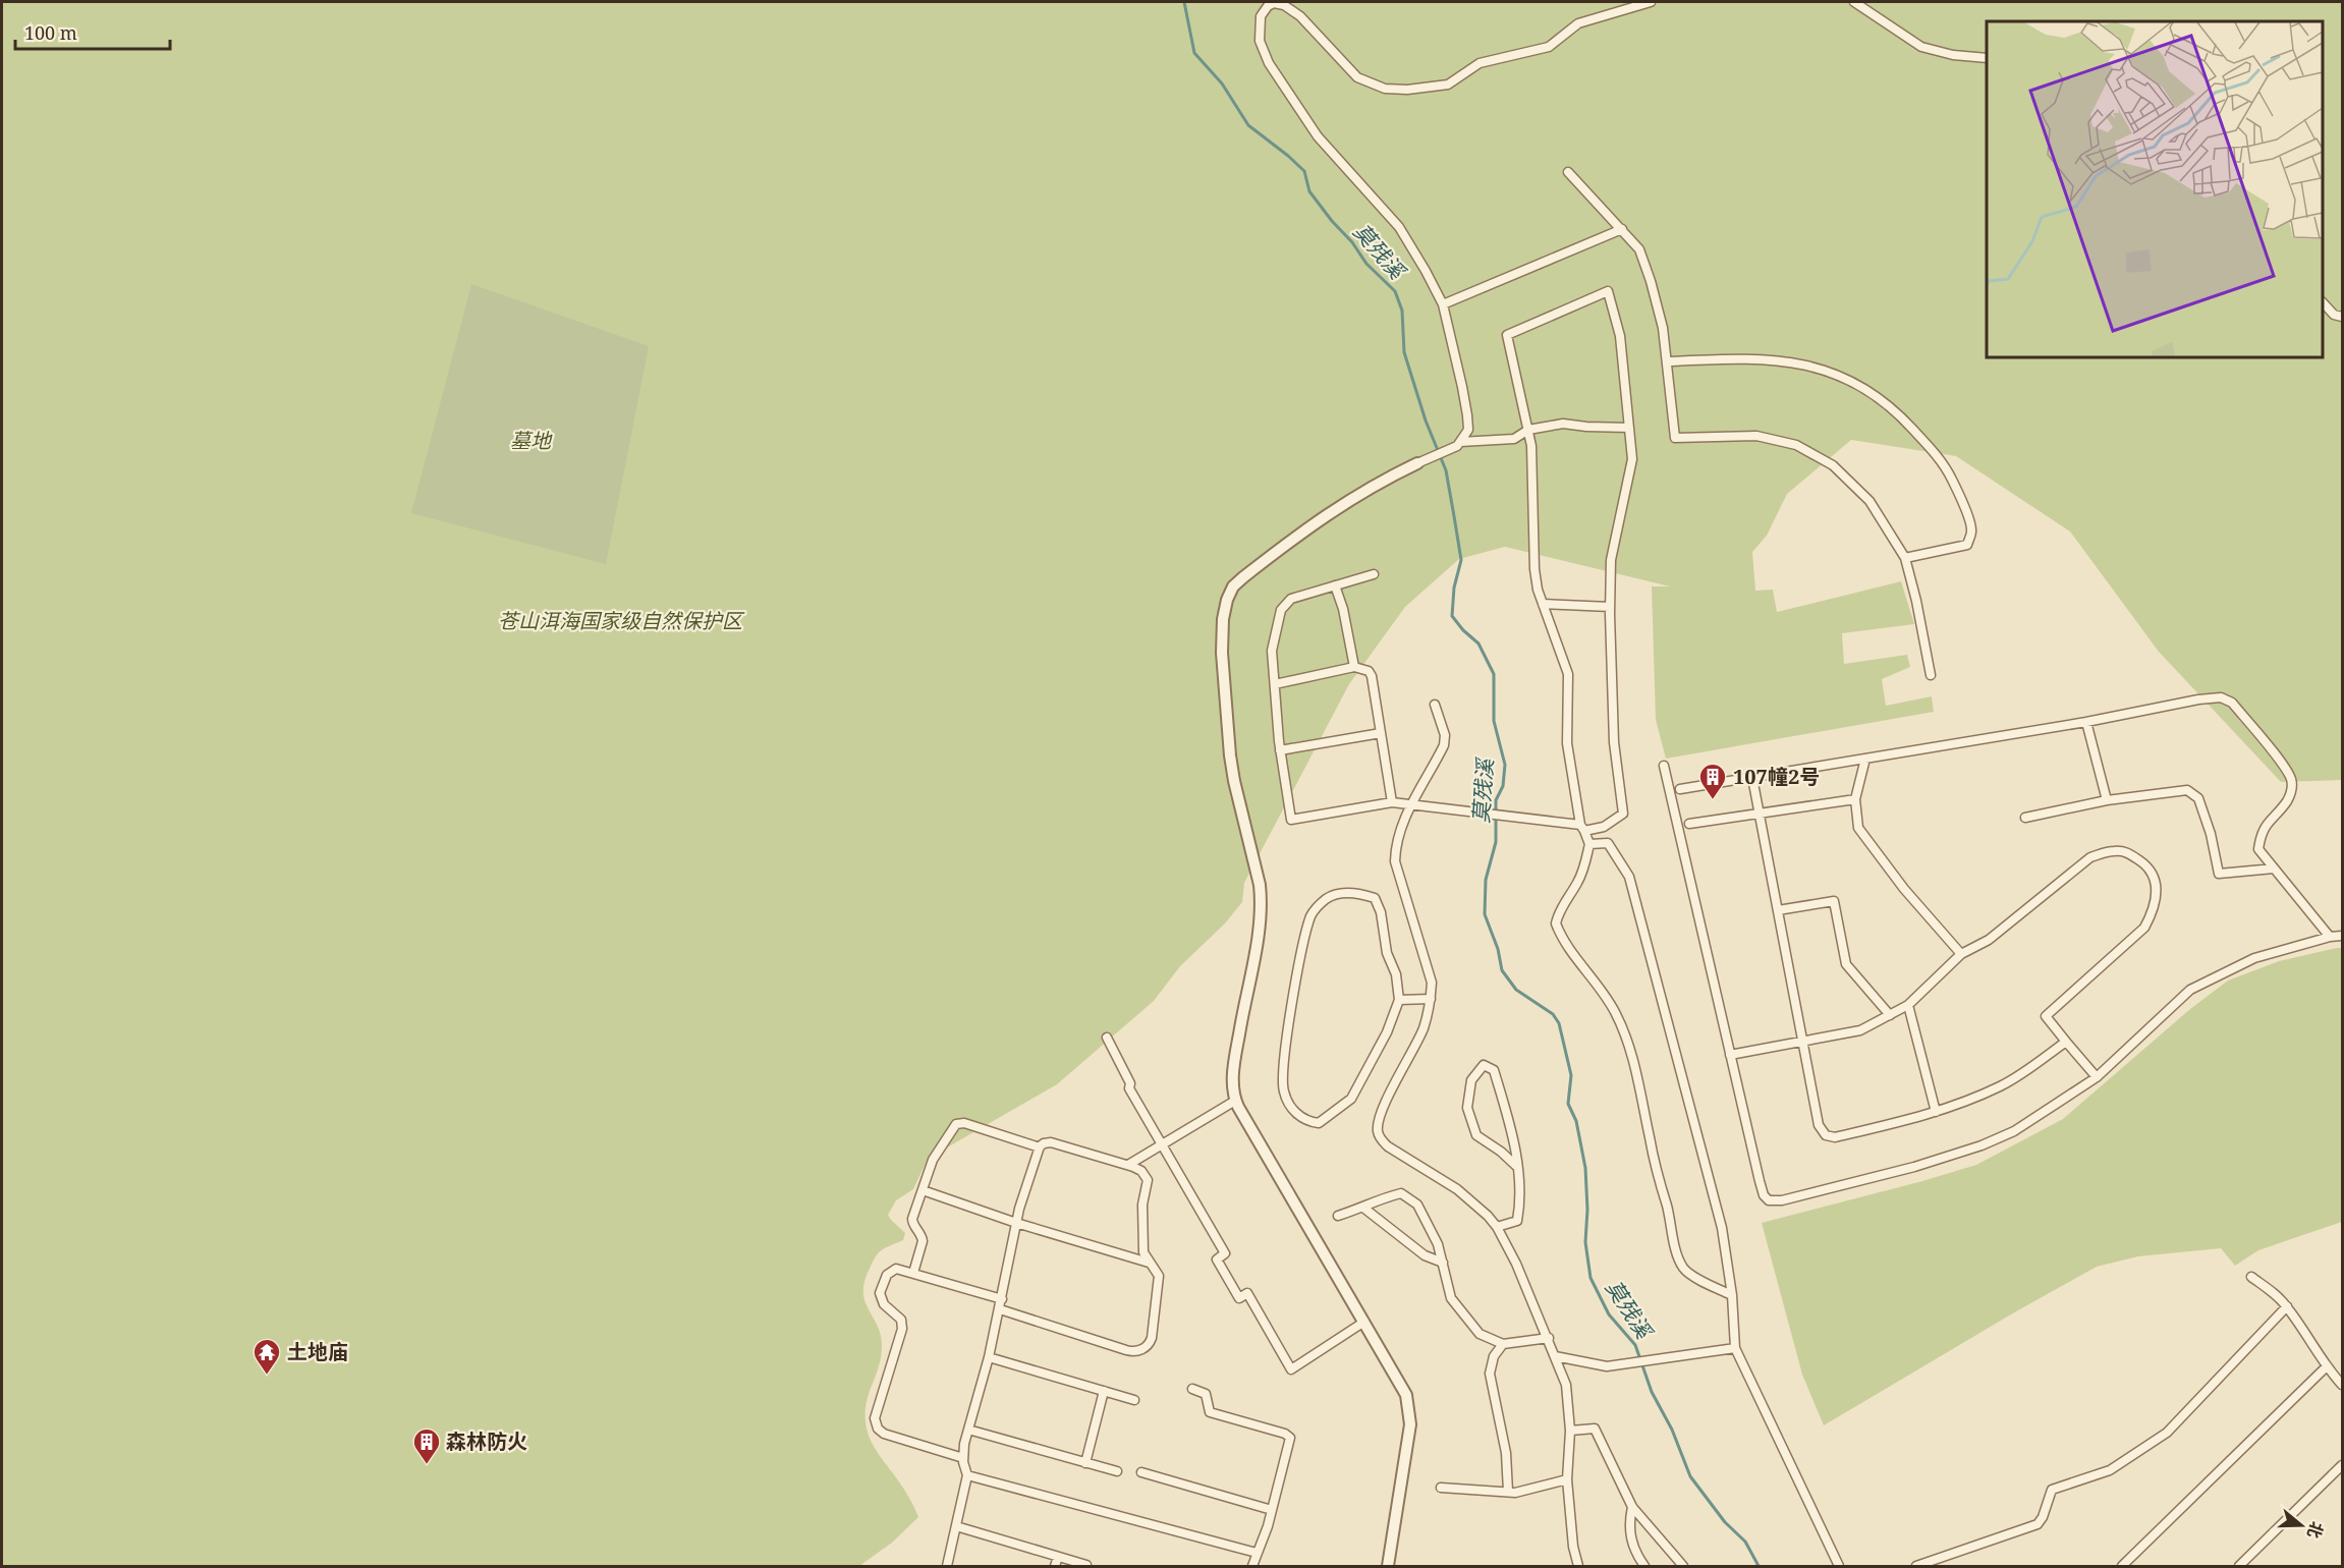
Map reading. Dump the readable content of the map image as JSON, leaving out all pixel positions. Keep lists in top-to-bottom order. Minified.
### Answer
{"water":["莫残溪"],"parks":["墓地","苍山洱海国家级自然保护区"],"places":{"building":["107幢2号","森林防火"],"temple":["土地庙"]},"scale_bar":"100 m","north":"right"}
